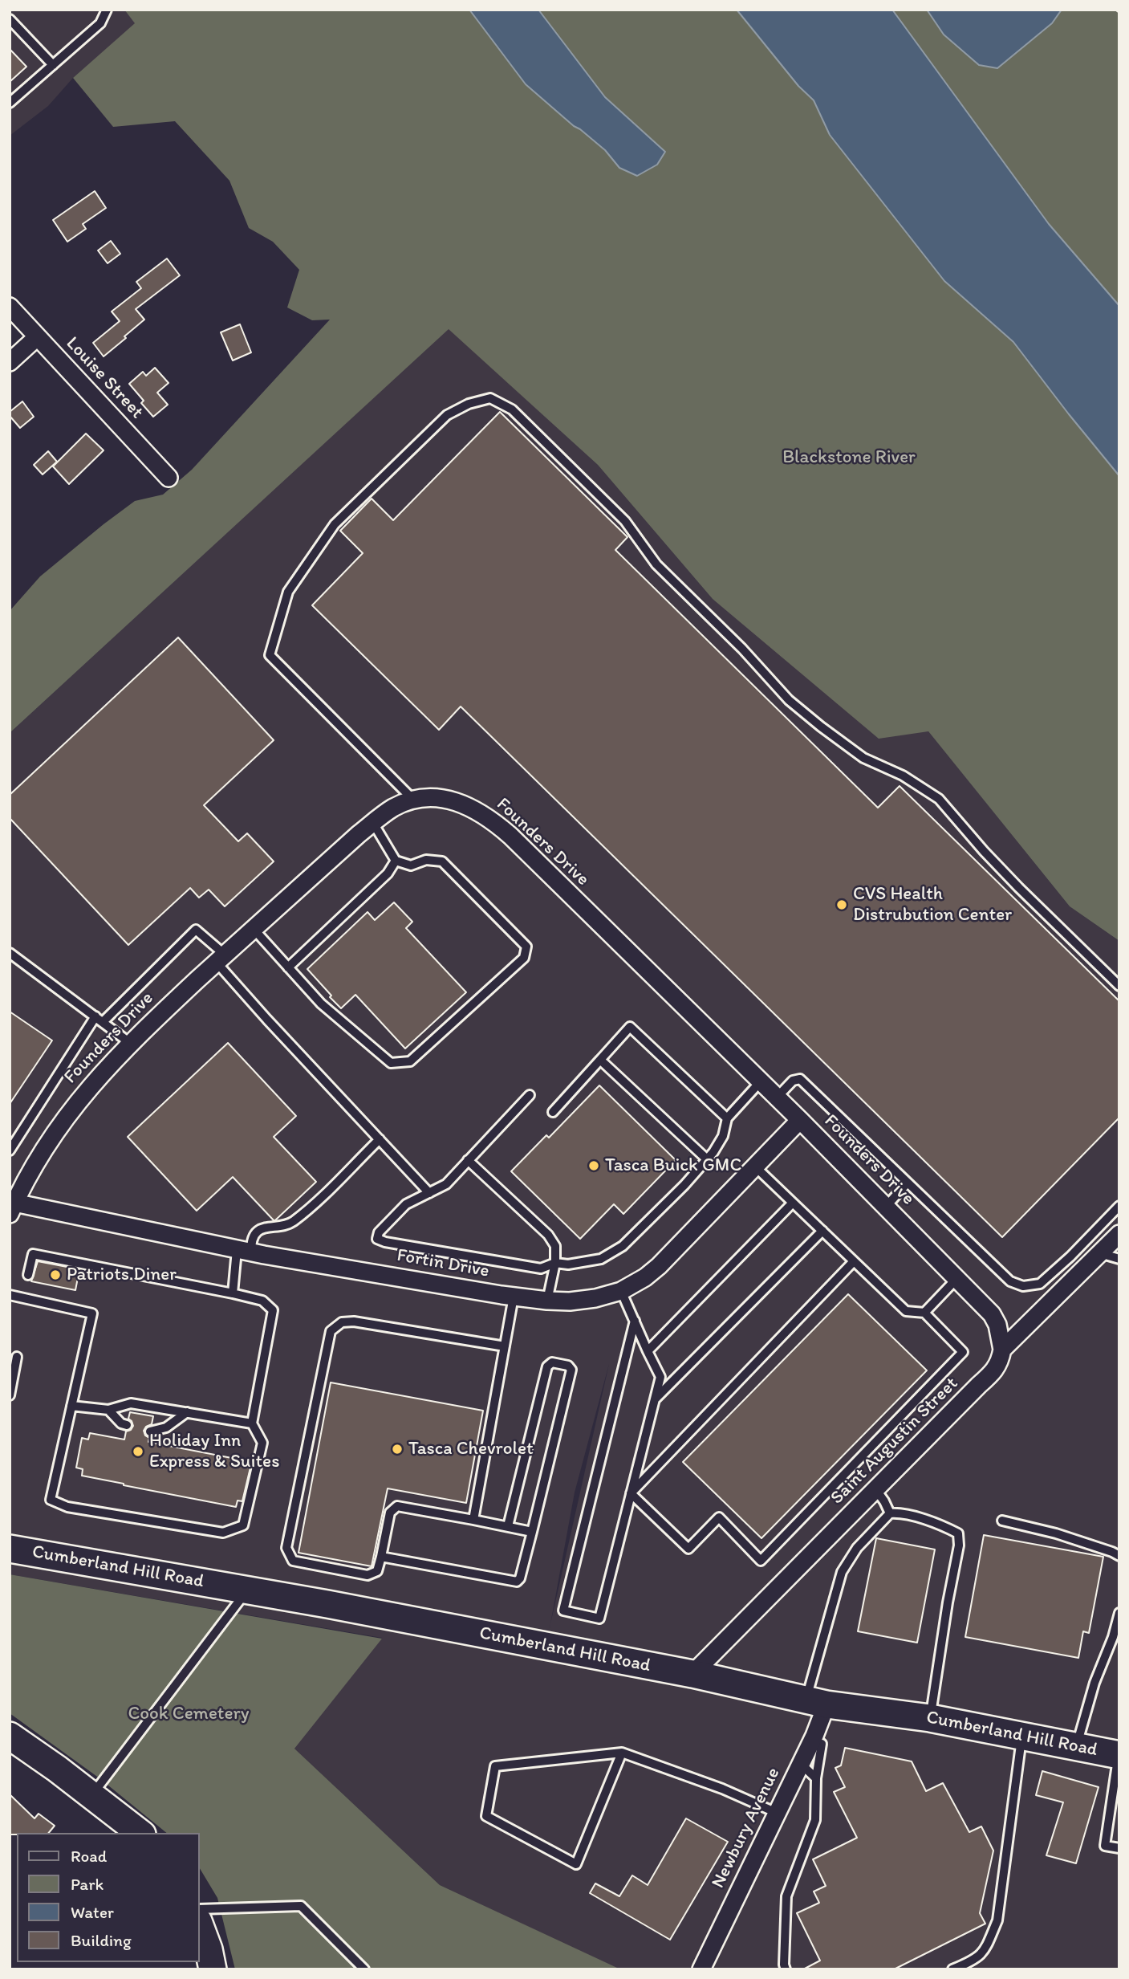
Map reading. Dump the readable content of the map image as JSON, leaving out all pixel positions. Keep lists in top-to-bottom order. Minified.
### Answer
{"streets":{"main road":["Cumberland Hill Road"],"street":["Louise Street","Founders Drive","Fortin Drive","Saint Augustin Street","Newbury Avenue"]},"crossings":[["Founders Drive","Fortin Drive"],["Founders Drive","Saint Augustin Street"],["Saint Augustin Street","Cumberland Hill Road"],["Cumberland Hill Road","Newbury Avenue"]],"parks":["Blackstone River","Cook Cemetery"],"places":["CVS Health Distrubution Center","Tasca Buick GMC","Patriots Diner","Tasca Chevrolet","Holiday Inn Express & Suites"],"legend":["Road","Park","Water","Building"]}
